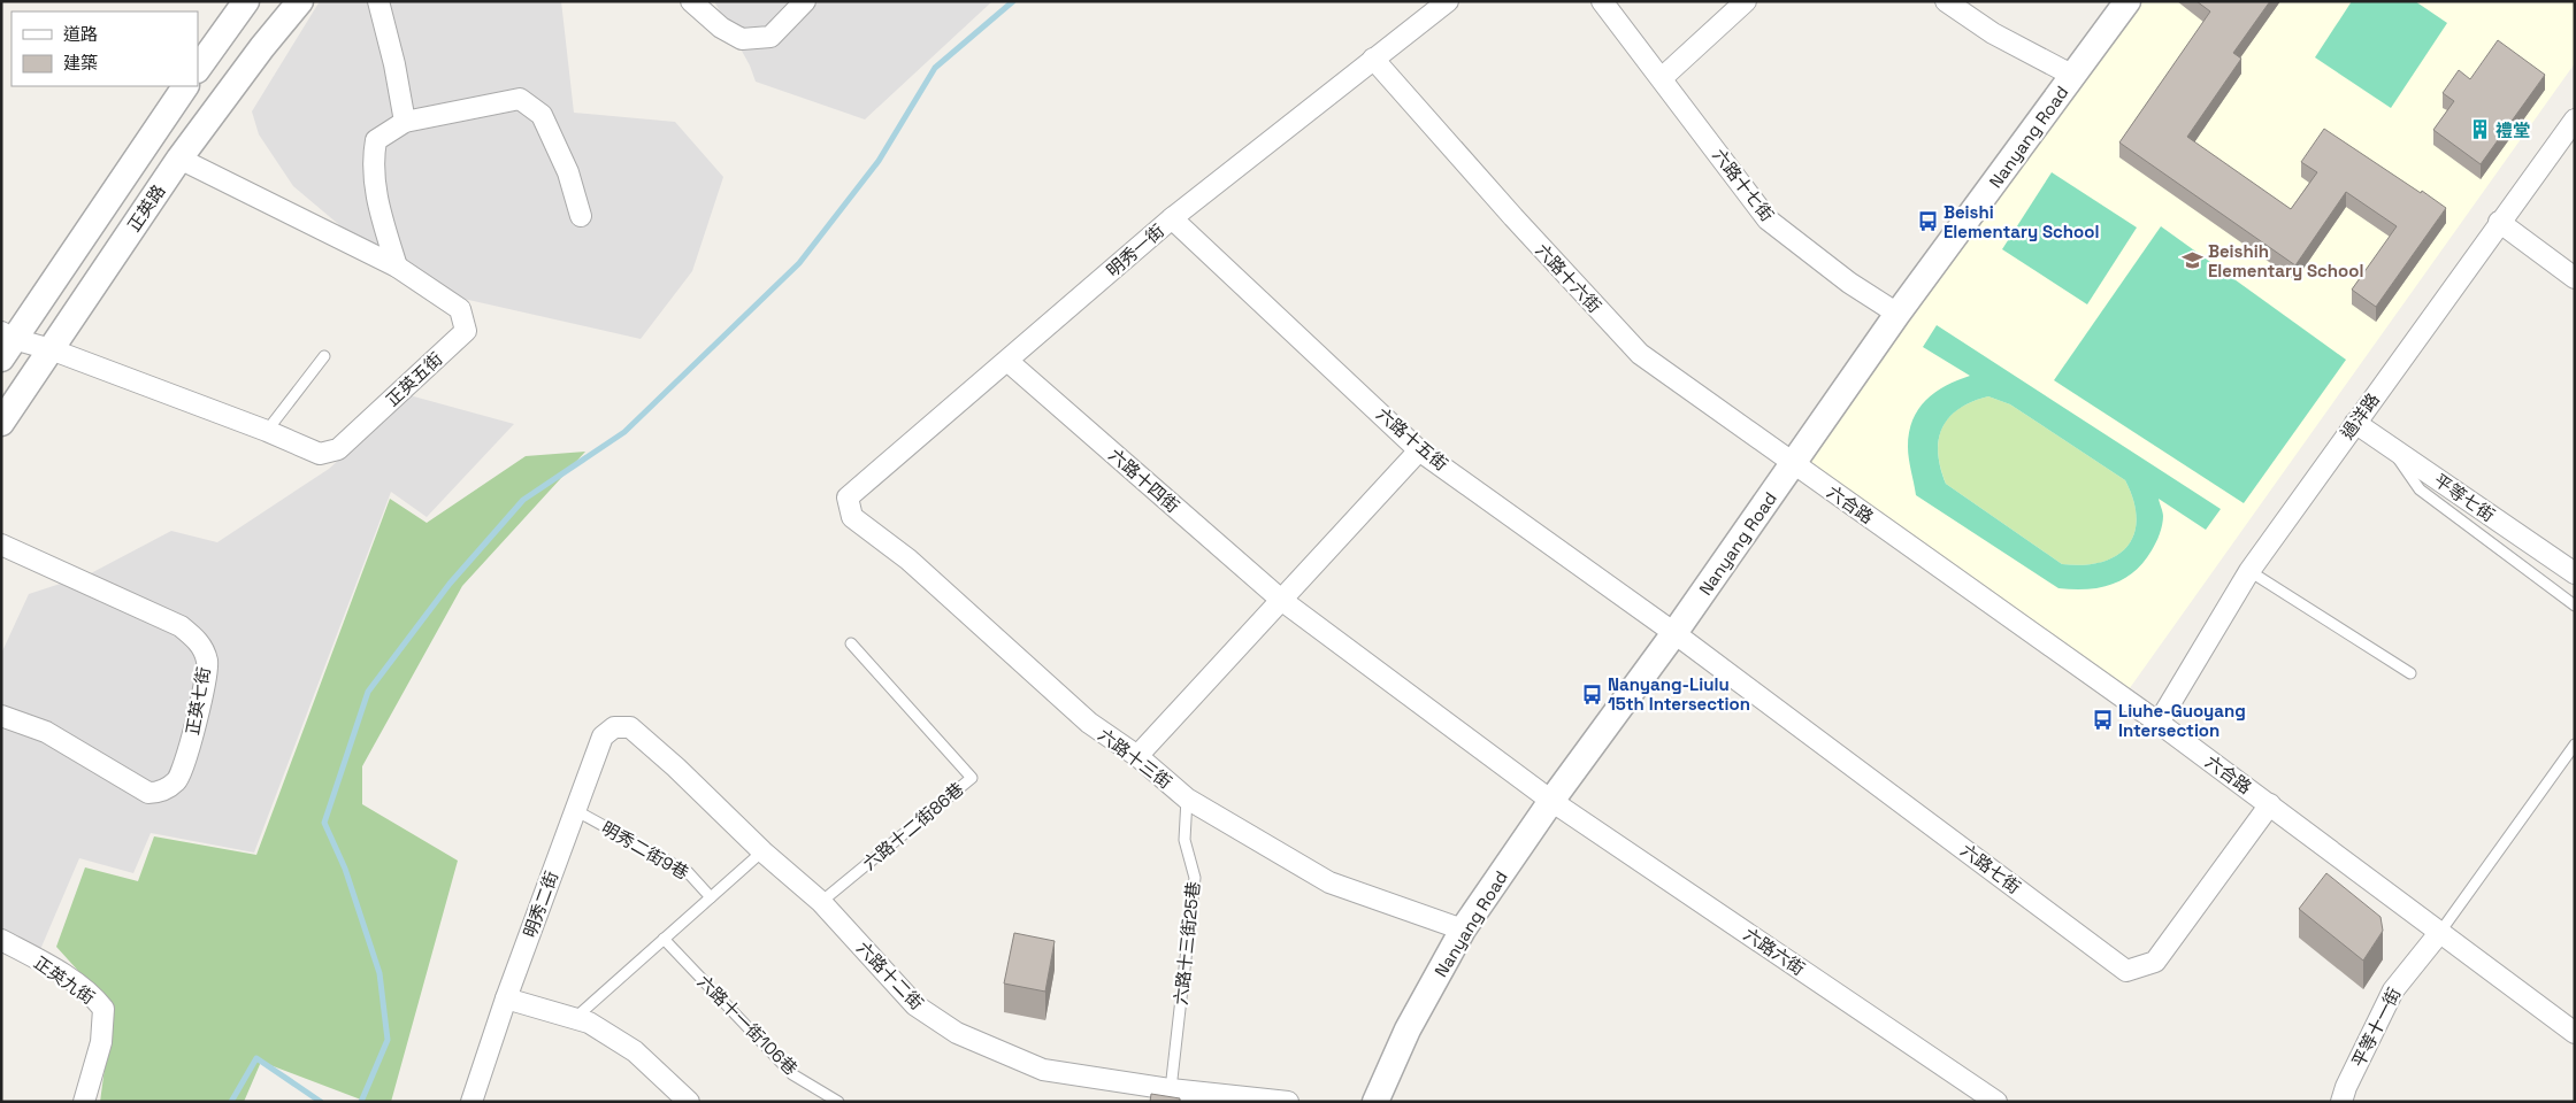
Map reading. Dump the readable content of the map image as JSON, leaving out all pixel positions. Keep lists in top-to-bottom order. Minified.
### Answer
{"streets":{"street":["Nanyang Road","六路十七街","正英路","明秀一街","六路十六街","正英五街","過洋路","六路十五街","六路十四街","平等七街","六合路","正英七街","六路十三街","六路七街","明秀二街","六路六街","六路十二街","正英九街","平等十一街"],"lane":["六路十二街86巷","明秀二街9巷","六路十三街25巷","六路十一街106巷"]},"crossings":[["Nanyang Road","六路十七街"],["Nanyang Road","六路十六街"],["Nanyang Road","六路十五街"],["Nanyang Road","六路十四街"],["Nanyang Road","六合路"],["Nanyang Road","六路十三街"],["Nanyang Road","六路七街"],["Nanyang Road","六路六街"],["正英路","正英五街"],["明秀一街","六路十六街"],["明秀一街","六路十五街"],["明秀一街","六路十四街"],["明秀一街","六路十三街"],["六路十六街","六合路"],["過洋路","平等七街"],["過洋路","六合路"],["六路十五街","六路七街"],["六路十四街","六路六街"],["六合路","六路七街"],["六合路","平等十一街"],["六路十三街","六路十三街25巷"],["六路十二街86巷","六路十二街"],["明秀二街9巷","明秀二街"],["明秀二街","六路十二街"],["六路十三街25巷","六路十二街"]],"places":{"building":["禮堂"],"bus stop":["Beishi Elementary School","Nanyang-Liulu 15th Intersection","Liuhe-Guoyang Intersection"],"school or university":["Beishih Elementary School"]},"legend":["道路","建築"]}
